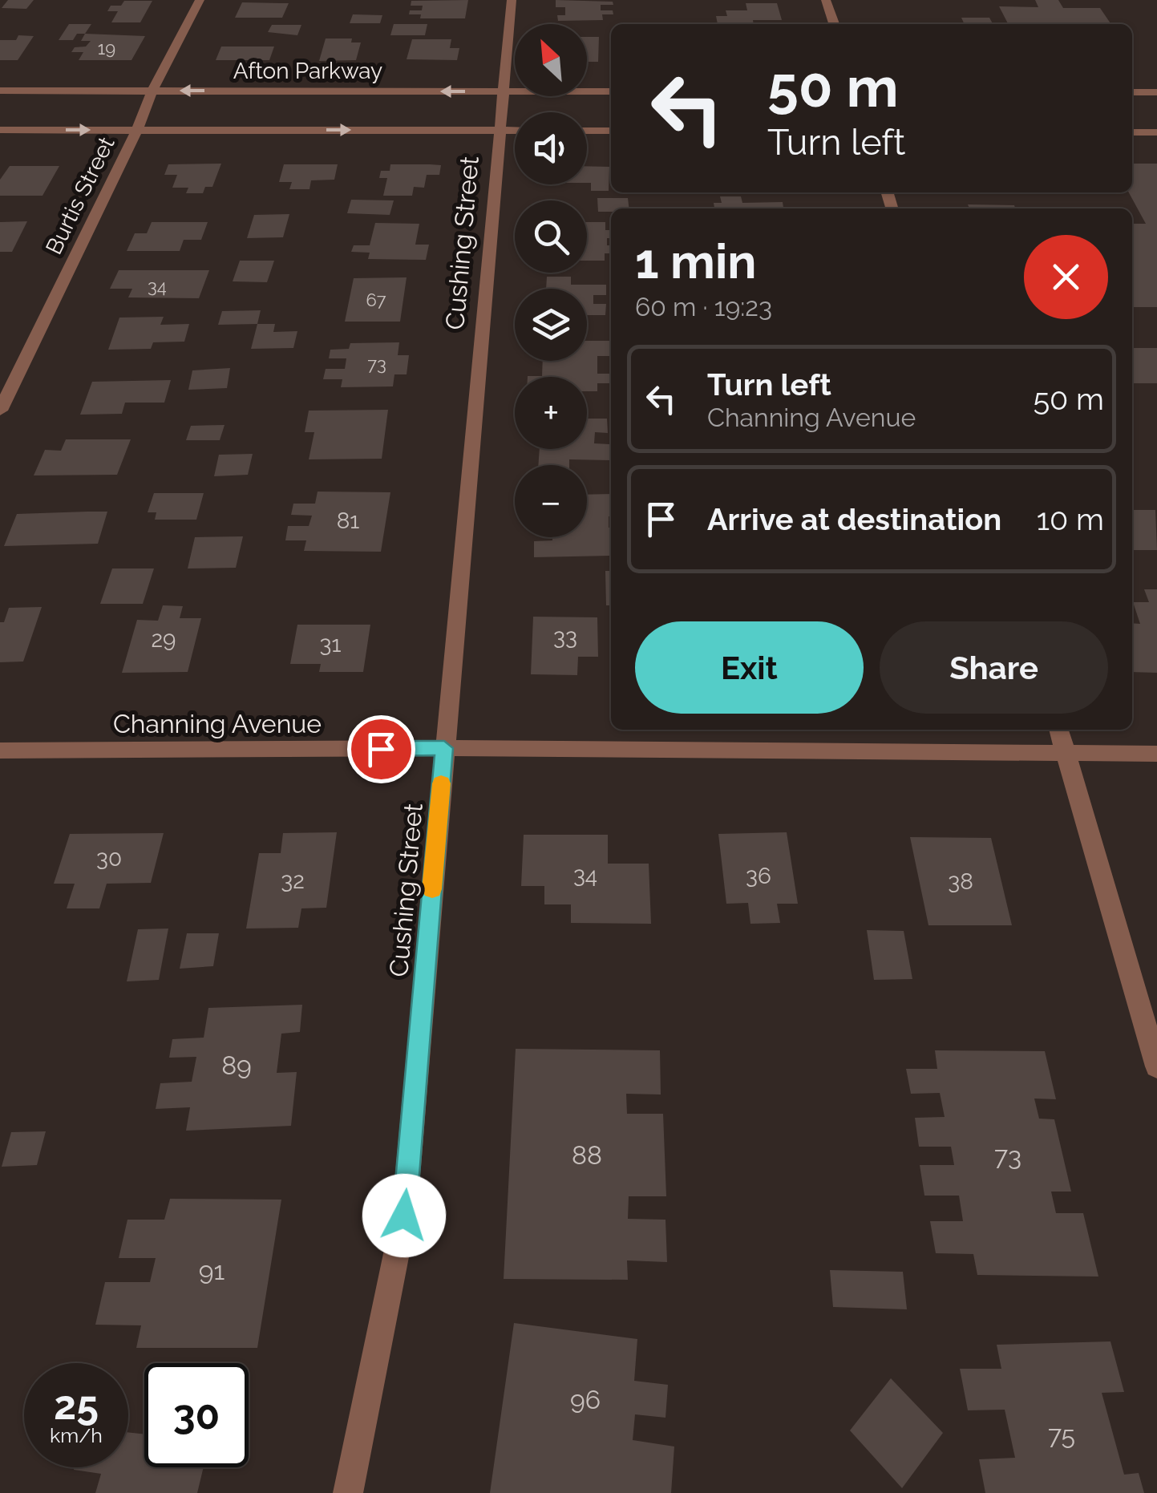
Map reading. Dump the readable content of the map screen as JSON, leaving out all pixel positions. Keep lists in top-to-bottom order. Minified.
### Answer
{"streets":{"street":["Afton Parkway","Burtis Street","Cushing Street","Channing Avenue"]},"crossings":[["Afton Parkway","Burtis Street"],["Afton Parkway","Cushing Street"],["Cushing Street","Channing Avenue"]],"house_numbers":["19","34","67","73","81","33","29","31","30","34","36","32","38","89","88","73","91","96","75"],"north":"top left","page":{"map_buttons":["+","−"],"turn":["50 m","Turn left"],"heading":["1 min","60 m · 19:23"],"list":[{"name":"Turn left","note":"Channing Avenue","value":"50 m"},{"name":"Arrive at destination","value":"10 m"}],"buttons":["Exit","Share"],"speed":"25 km/h","limit":"30"}}
